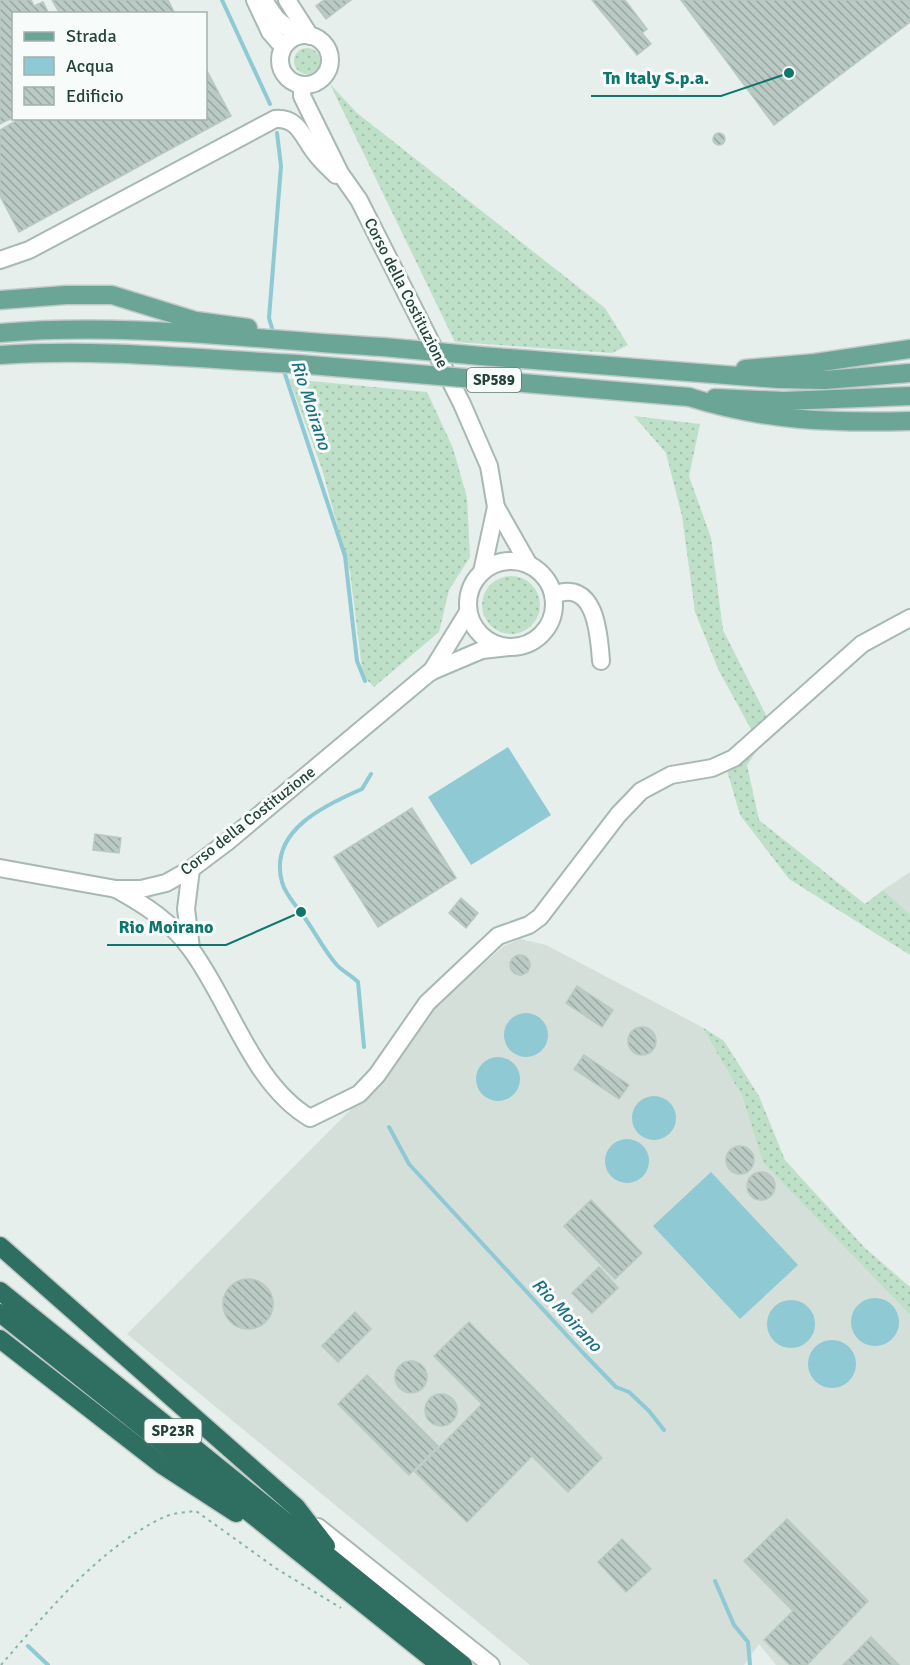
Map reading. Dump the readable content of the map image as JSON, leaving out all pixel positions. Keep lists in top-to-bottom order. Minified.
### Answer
{"streets":{"highway":["SP23R"],"main road":["SP589"],"street":["Corso della Costituzione"]},"water":["Rio Moirano"],"places":["Tn Italy S.p.a.","Rio Moirano"],"legend":["Strada","Acqua","Edificio"]}
